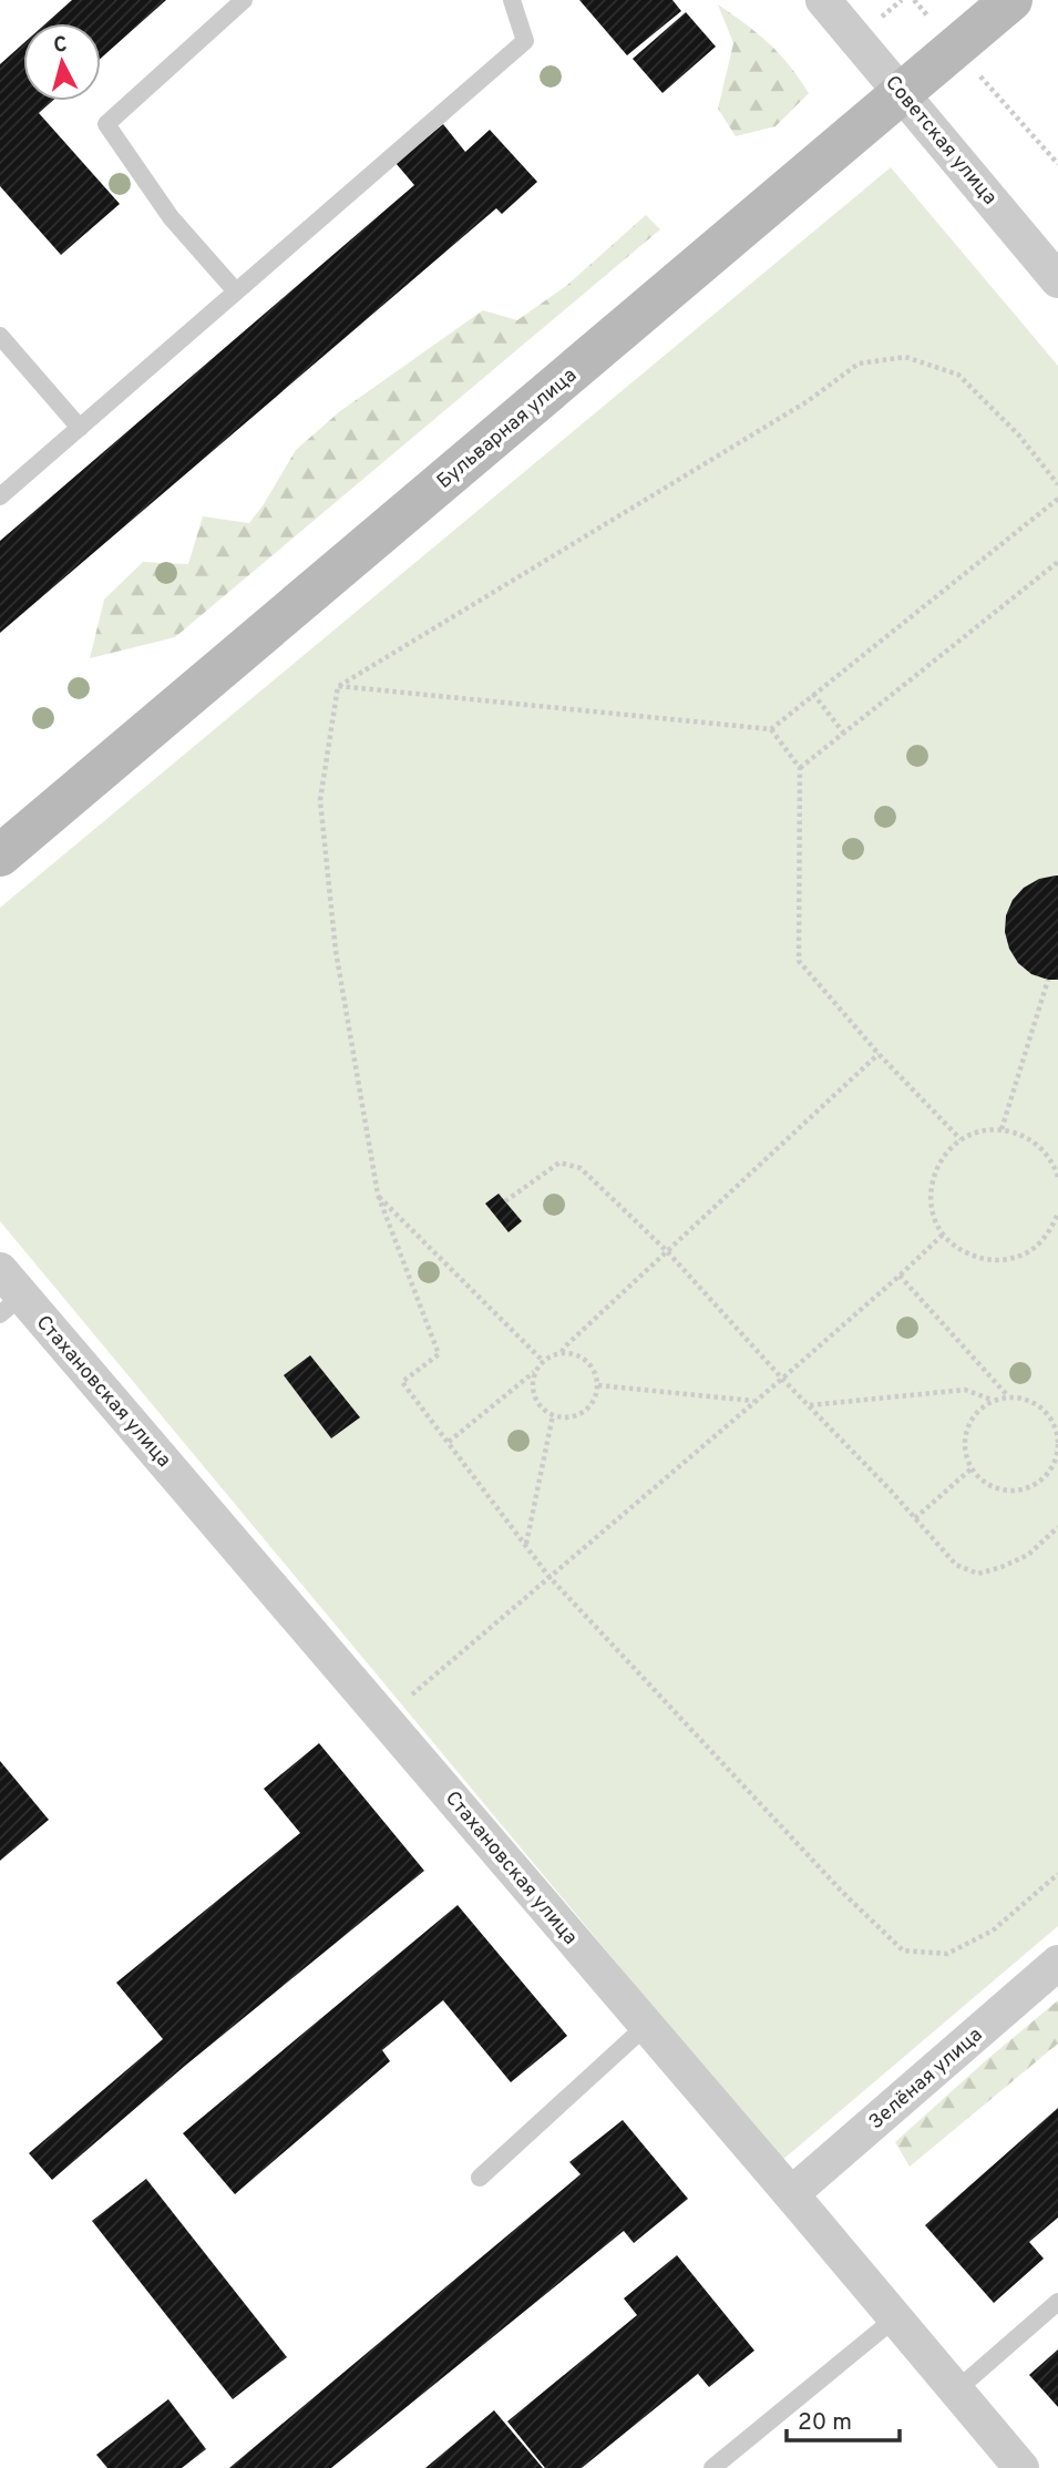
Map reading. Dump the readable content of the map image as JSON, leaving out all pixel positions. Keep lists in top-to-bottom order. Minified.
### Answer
{"streets":{"main road":["Бульварная улица"],"street":["Советская улица","Стахановская улица","Зелёная улица"]},"crossings":[["Советская улица","Бульварная улица"],["Стахановская улица","Зелёная улица"]],"scale_bar":"20 m","north":"top"}
